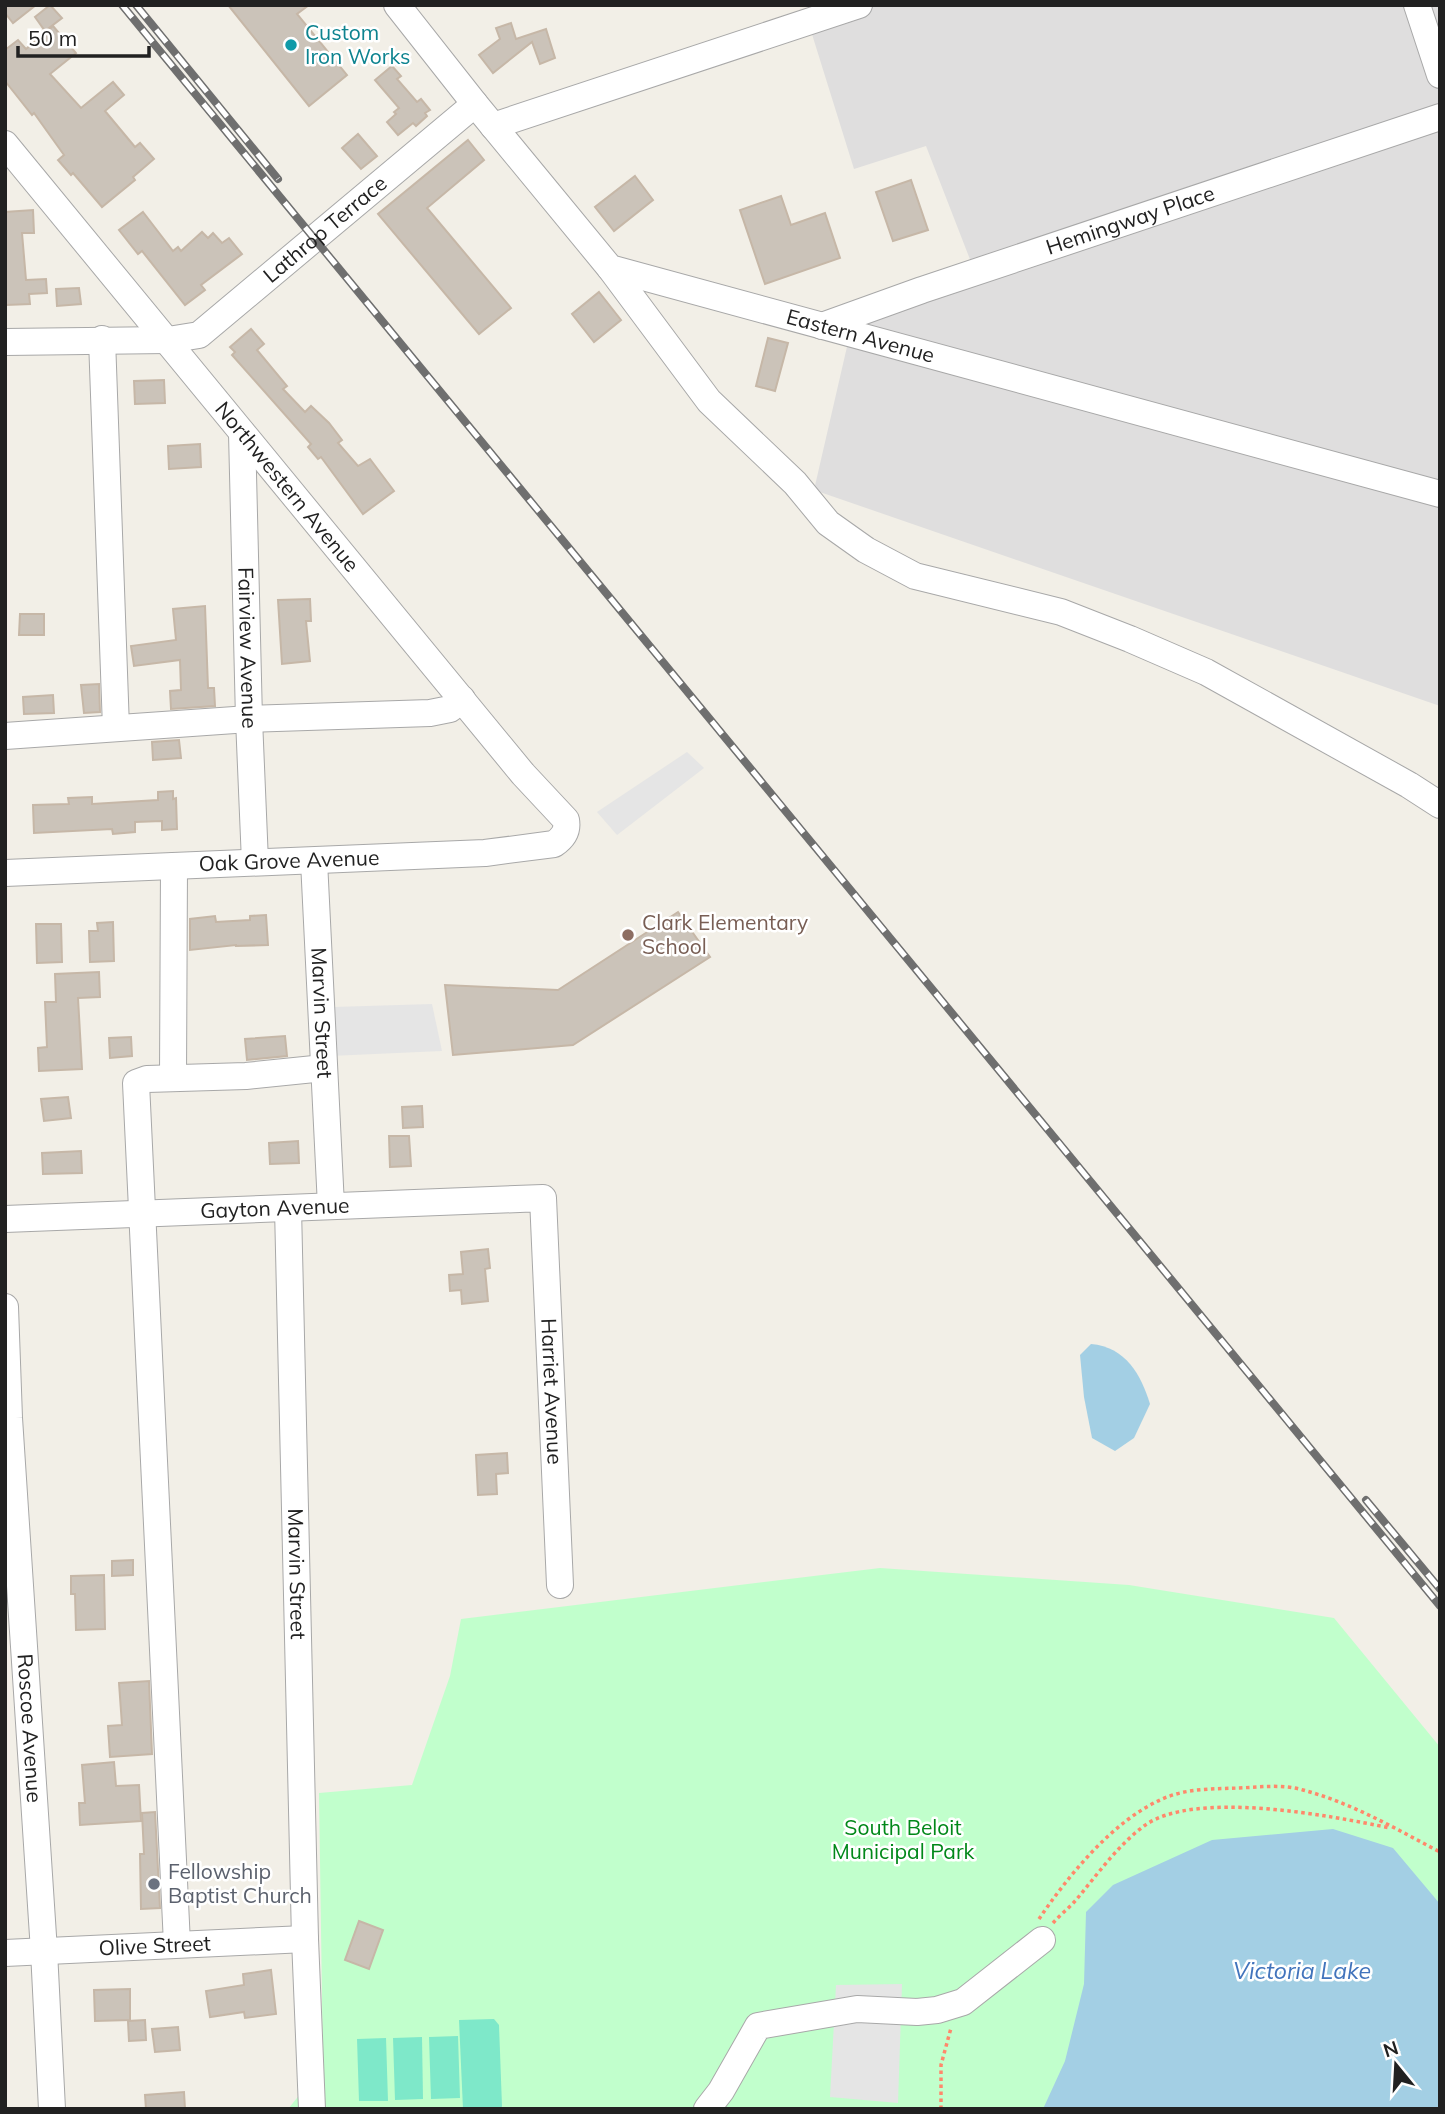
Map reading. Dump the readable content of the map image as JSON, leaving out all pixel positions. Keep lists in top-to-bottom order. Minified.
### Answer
{"streets":{"street":["Hemingway Place","Lathrop Terrace","Eastern Avenue","Northwestern Avenue","Fairview Avenue","Oak Grove Avenue","Marvin Street","Gayton Avenue","Harriet Avenue","Roscoe Avenue","Olive Street"]},"crossings":[["Hemingway Place","Eastern Avenue"],["Lathrop Terrace","Northwestern Avenue"],["Northwestern Avenue","Fairview Avenue"],["Northwestern Avenue","Oak Grove Avenue"],["Fairview Avenue","Oak Grove Avenue"],["Oak Grove Avenue","Marvin Street"],["Marvin Street","Gayton Avenue"],["Marvin Street","Olive Street"],["Gayton Avenue","Harriet Avenue"],["Roscoe Avenue","Olive Street"]],"water":["Victoria Lake"],"parks":["South Beloit Municipal Park"],"places":["Custom Iron Works","Clark Elementary School","Fellowship Baptist Church"],"scale_bar":"50 m","north":"top"}
